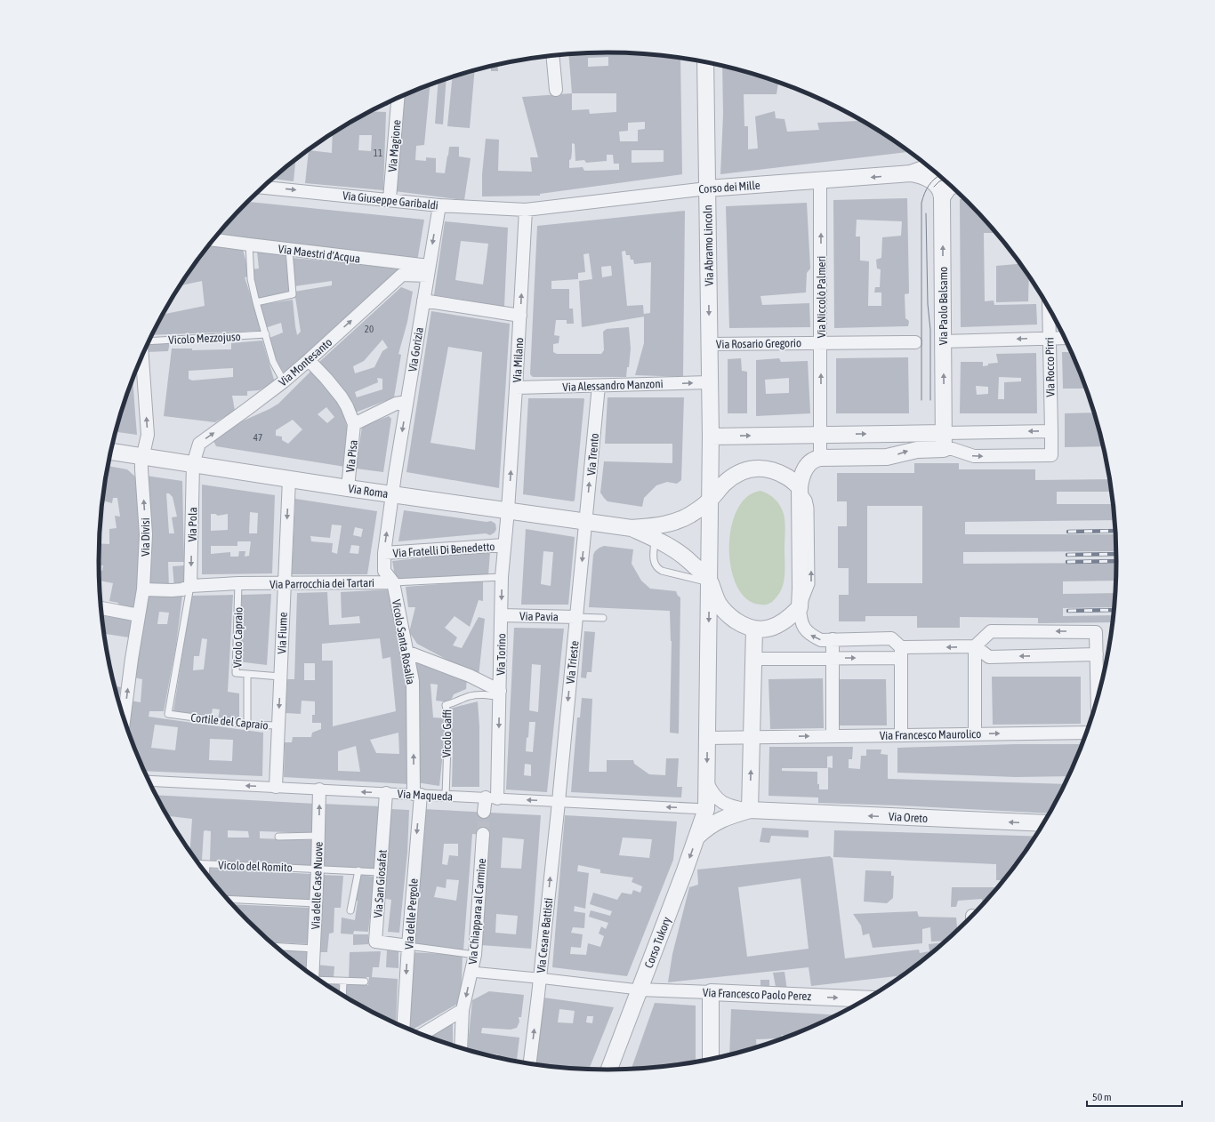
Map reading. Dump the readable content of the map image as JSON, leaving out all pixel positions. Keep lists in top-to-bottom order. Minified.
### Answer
{"streets":{"street":["Via Magione","Corso dei Mille","Via Giuseppe Garibaldi","Via Abramo Lincoln","Via Maestri d'Acqua","Via Niccolò Palmeri","Via Paolo Balsamo","Via Rosario Gregorio","Via Gorizia","Via Milano","Via Montesanto","Via Rocco Pirri","Via Alessandro Manzoni","Via Trento","Via Pisa","Via Roma","Via Pola","Via Divisi","Via Fratelli Di Benedetto","Via Parrocchia dei Tartari","Via Pavia","Via Fiume","Vicolo Santa Rosalia","Via Torino","Via Trieste","Via Francesco Maurolico","Via Maqueda","Via Oreto","Via San Giosafat","Via delle Case Nuove","Via Chiappara al Carmine","Via delle Pergole","Via Cesare Battisti","Corso Tukory","Via Francesco Paolo Perez"],"lane":["Vicolo Mezzojuso","Vicolo Capraio","Cortile del Capraio","Vicolo Gaffi","Vicolo del Romito"]},"crossings":[["Via Magione","Via Giuseppe Garibaldi"],["Corso dei Mille","Via Giuseppe Garibaldi"],["Corso dei Mille","Via Abramo Lincoln"],["Corso dei Mille","Via Niccolò Palmeri"],["Corso dei Mille","Via Milano"],["Via Giuseppe Garibaldi","Via Gorizia"],["Via Giuseppe Garibaldi","Via Milano"],["Via Abramo Lincoln","Via Rosario Gregorio"],["Via Abramo Lincoln","Via Alessandro Manzoni"],["Via Abramo Lincoln","Corso Tukory"],["Via Maestri d'Acqua","Via Gorizia"],["Via Maestri d'Acqua","Via Montesanto"],["Via Niccolò Palmeri","Via Rosario Gregorio"],["Via Paolo Balsamo","Via Rocco Pirri"],["Via Gorizia","Via Montesanto"],["Via Gorizia","Via Roma"],["Via Gorizia","Vicolo Santa Rosalia"],["Via Milano","Via Alessandro Manzoni"],["Via Milano","Via Roma"],["Via Milano","Via Torino"],["Via Montesanto","Via Roma"],["Via Montesanto","Via Pola"],["Via Alessandro Manzoni","Via Trento"],["Via Trento","Via Roma"],["Via Trento","Via Trieste"],["Via Pisa","Via Roma"],["Via Roma","Via Pola"],["Via Roma","Via Divisi"],["Via Roma","Via Fiume"],["Via Roma","Vicolo Santa Rosalia"],["Via Roma","Via Torino"],["Via Roma","Via Trieste"],["Via Pola","Via Parrocchia dei Tartari"],["Via Pola","Cortile del Capraio"],["Via Divisi","Via Parrocchia dei Tartari"],["Via Fratelli Di Benedetto","Vicolo Santa Rosalia"],["Via Fratelli Di Benedetto","Via Torino"],["Via Parrocchia dei Tartari","Via Fiume"],["Via Parrocchia dei Tartari","Vicolo Capraio"],["Via Parrocchia dei Tartari","Vicolo Santa Rosalia"],["Via Parrocchia dei Tartari","Via Torino"],["Via Parrocchia dei Tartari","Cortile del Capraio"],["Via Pavia","Via Torino"],["Via Pavia","Via Trieste"],["Via Fiume","Cortile del Capraio"],["Via Fiume","Via Maqueda"],["Vicolo Capraio","Cortile del Capraio"],["Vicolo Santa Rosalia","Via Maqueda"],["Vicolo Santa Rosalia","Via delle Pergole"],["Via Torino","Vicolo Gaffi"],["Via Torino","Via Maqueda"],["Via Trieste","Via Maqueda"],["Via Trieste","Via Cesare Battisti"],["Vicolo Gaffi","Via Maqueda"],["Via Francesco Maurolico","Corso Tukory"],["Via Maqueda","Via San Giosafat"],["Via Maqueda","Via delle Case Nuove"],["Via Maqueda","Via delle Pergole"],["Via Maqueda","Via Cesare Battisti"],["Via Maqueda","Corso Tukory"],["Vicolo del Romito","Via San Giosafat"],["Vicolo del Romito","Via delle Case Nuove"],["Via San Giosafat","Via delle Pergole"],["Corso Tukory","Via Francesco Paolo Perez"]],"one_way":["Via Giuseppe Garibaldi","Via Niccolò Palmeri","Via Paolo Balsamo","Via Gorizia","Via Milano","Via Montesanto","Via Alessandro Manzoni","Via Trento","Via Pola","Via Divisi","Via Fiume","Vicolo Santa Rosalia","Via Torino","Via Trieste","Via Maqueda","Via Oreto","Via delle Pergole","Via Cesare Battisti","Via Francesco Paolo Perez"],"house_numbers":["11","20","47"],"scale_bar":"50 m"}
